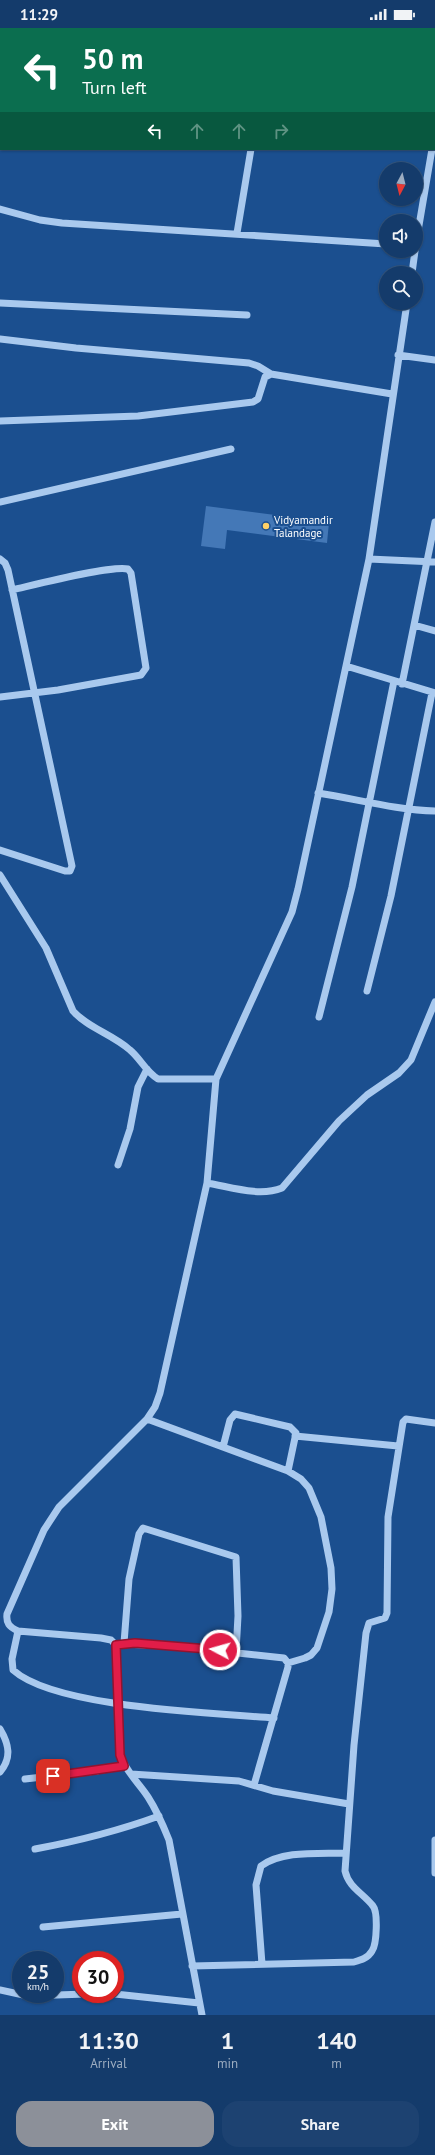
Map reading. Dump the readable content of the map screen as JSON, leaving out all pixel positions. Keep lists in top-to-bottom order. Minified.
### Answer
{"places":["Vidyamandir Talandage"],"north":"bottom","page":{"status":"11:29","turn":["50 m","Turn left"],"speed":"25 km/h","limit":"30","eta":["11:30","Arrival","1","min","140","m"],"buttons":["Exit","Share"]}}
